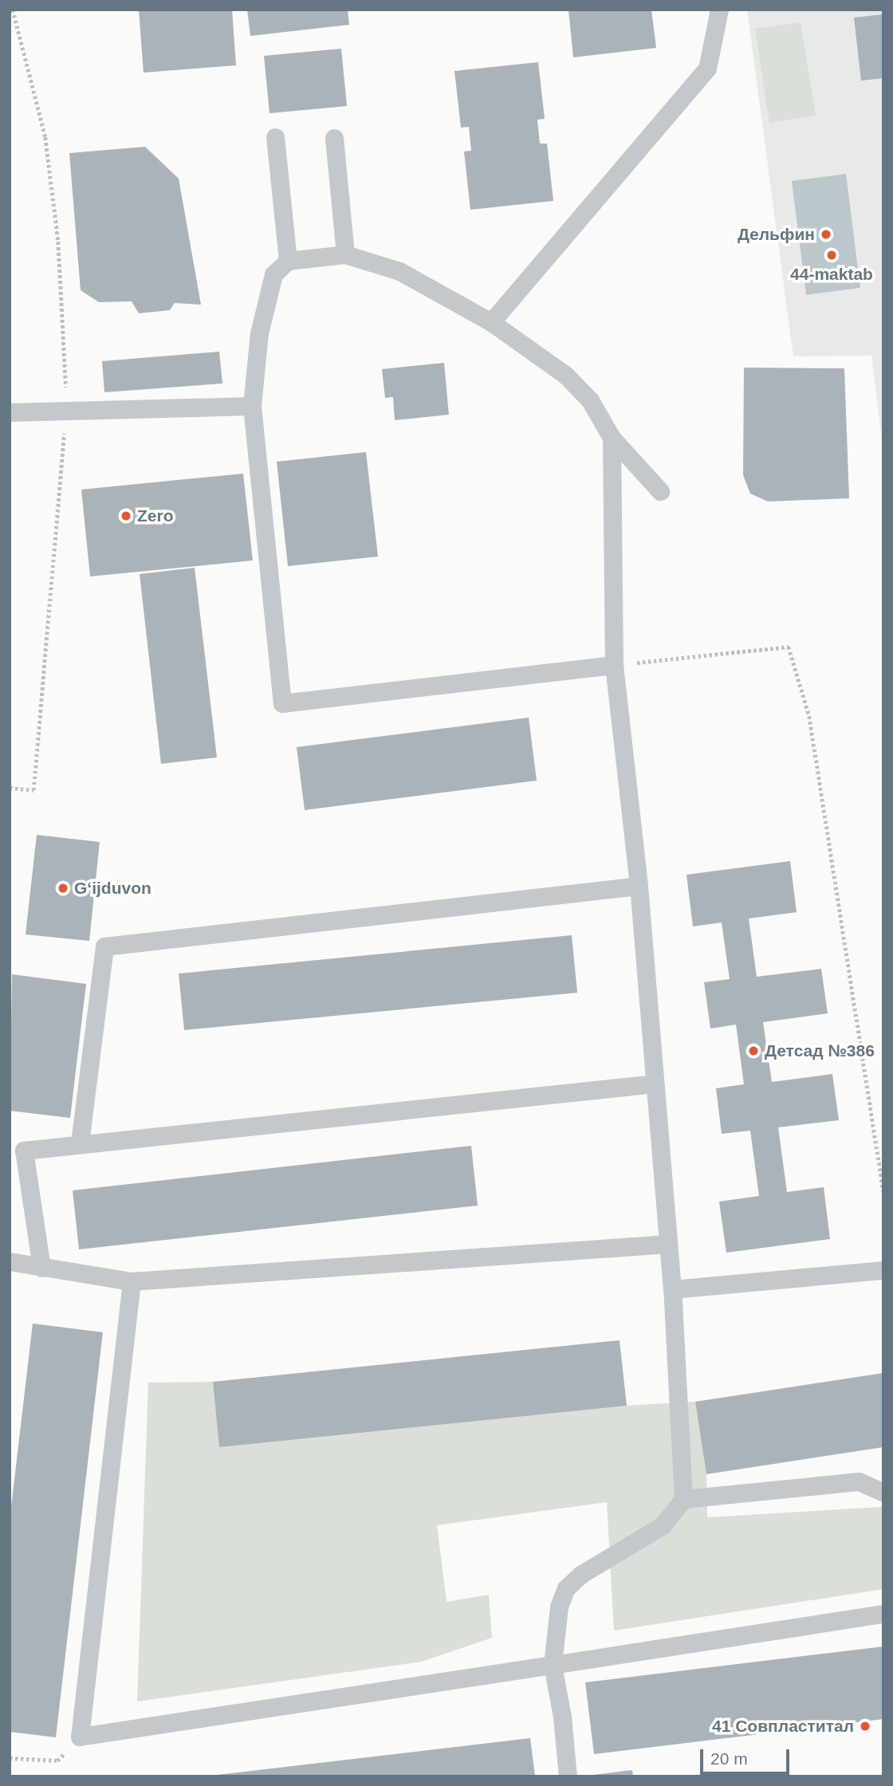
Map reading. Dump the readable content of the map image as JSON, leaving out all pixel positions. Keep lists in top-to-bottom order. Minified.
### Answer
{"places":["Дельфин","44-maktab","Zero","Gʻijduvon","Детсад №386","41 Совпластитал"],"scale_bar":"20 m"}
